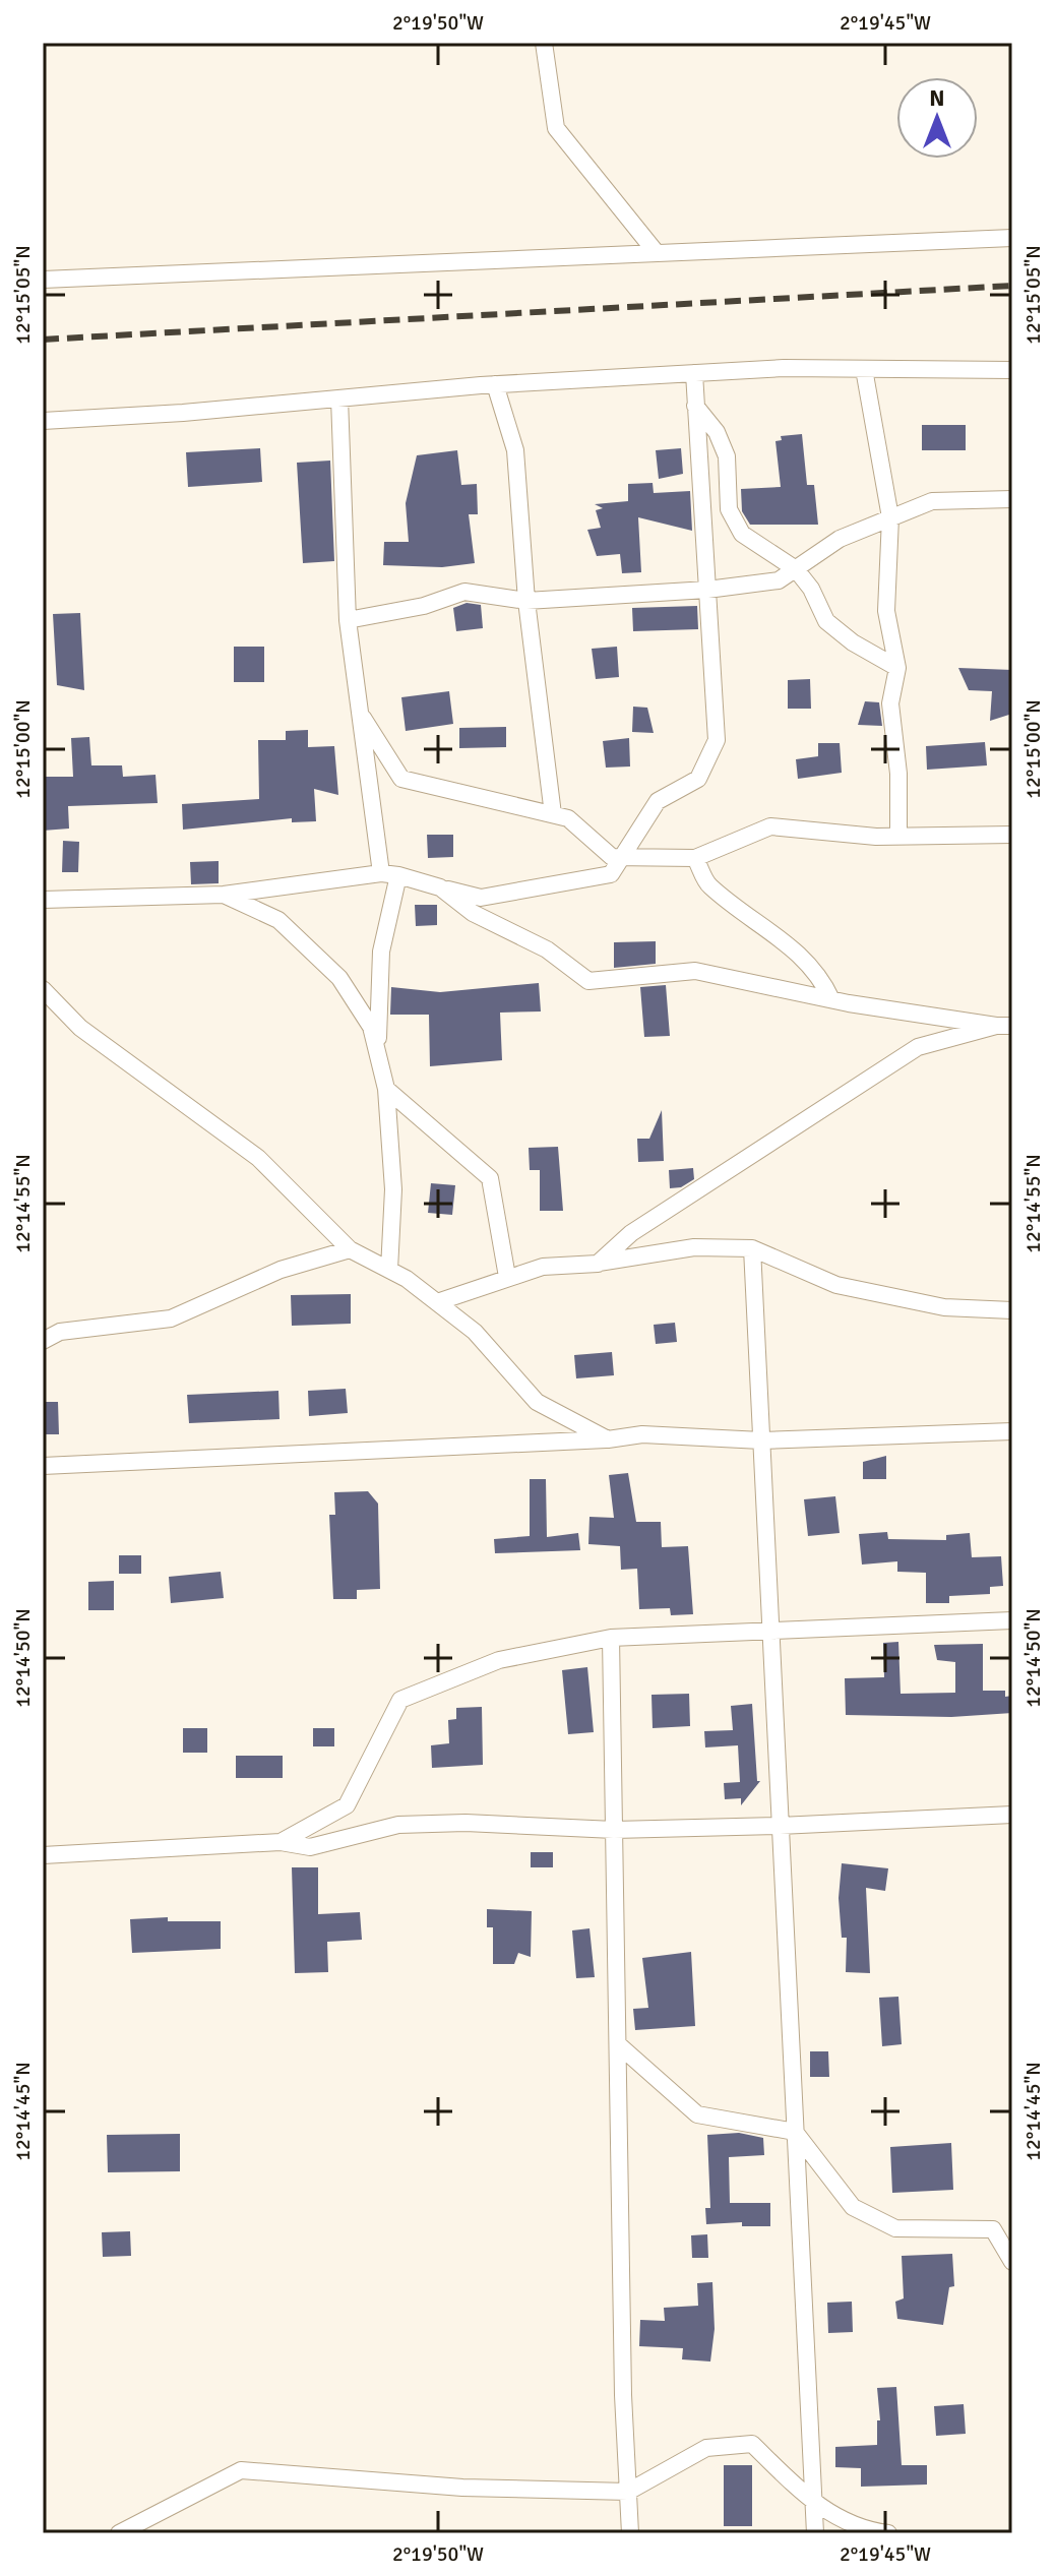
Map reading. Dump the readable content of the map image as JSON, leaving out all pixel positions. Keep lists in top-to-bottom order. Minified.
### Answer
{"north":"top","coordinates":["2°19'50\"W","2°19'45\"W","12°15'05\"N","12°15'00\"N","12°14'55\"N","12°14'50\"N","12°14'45\"N"]}
